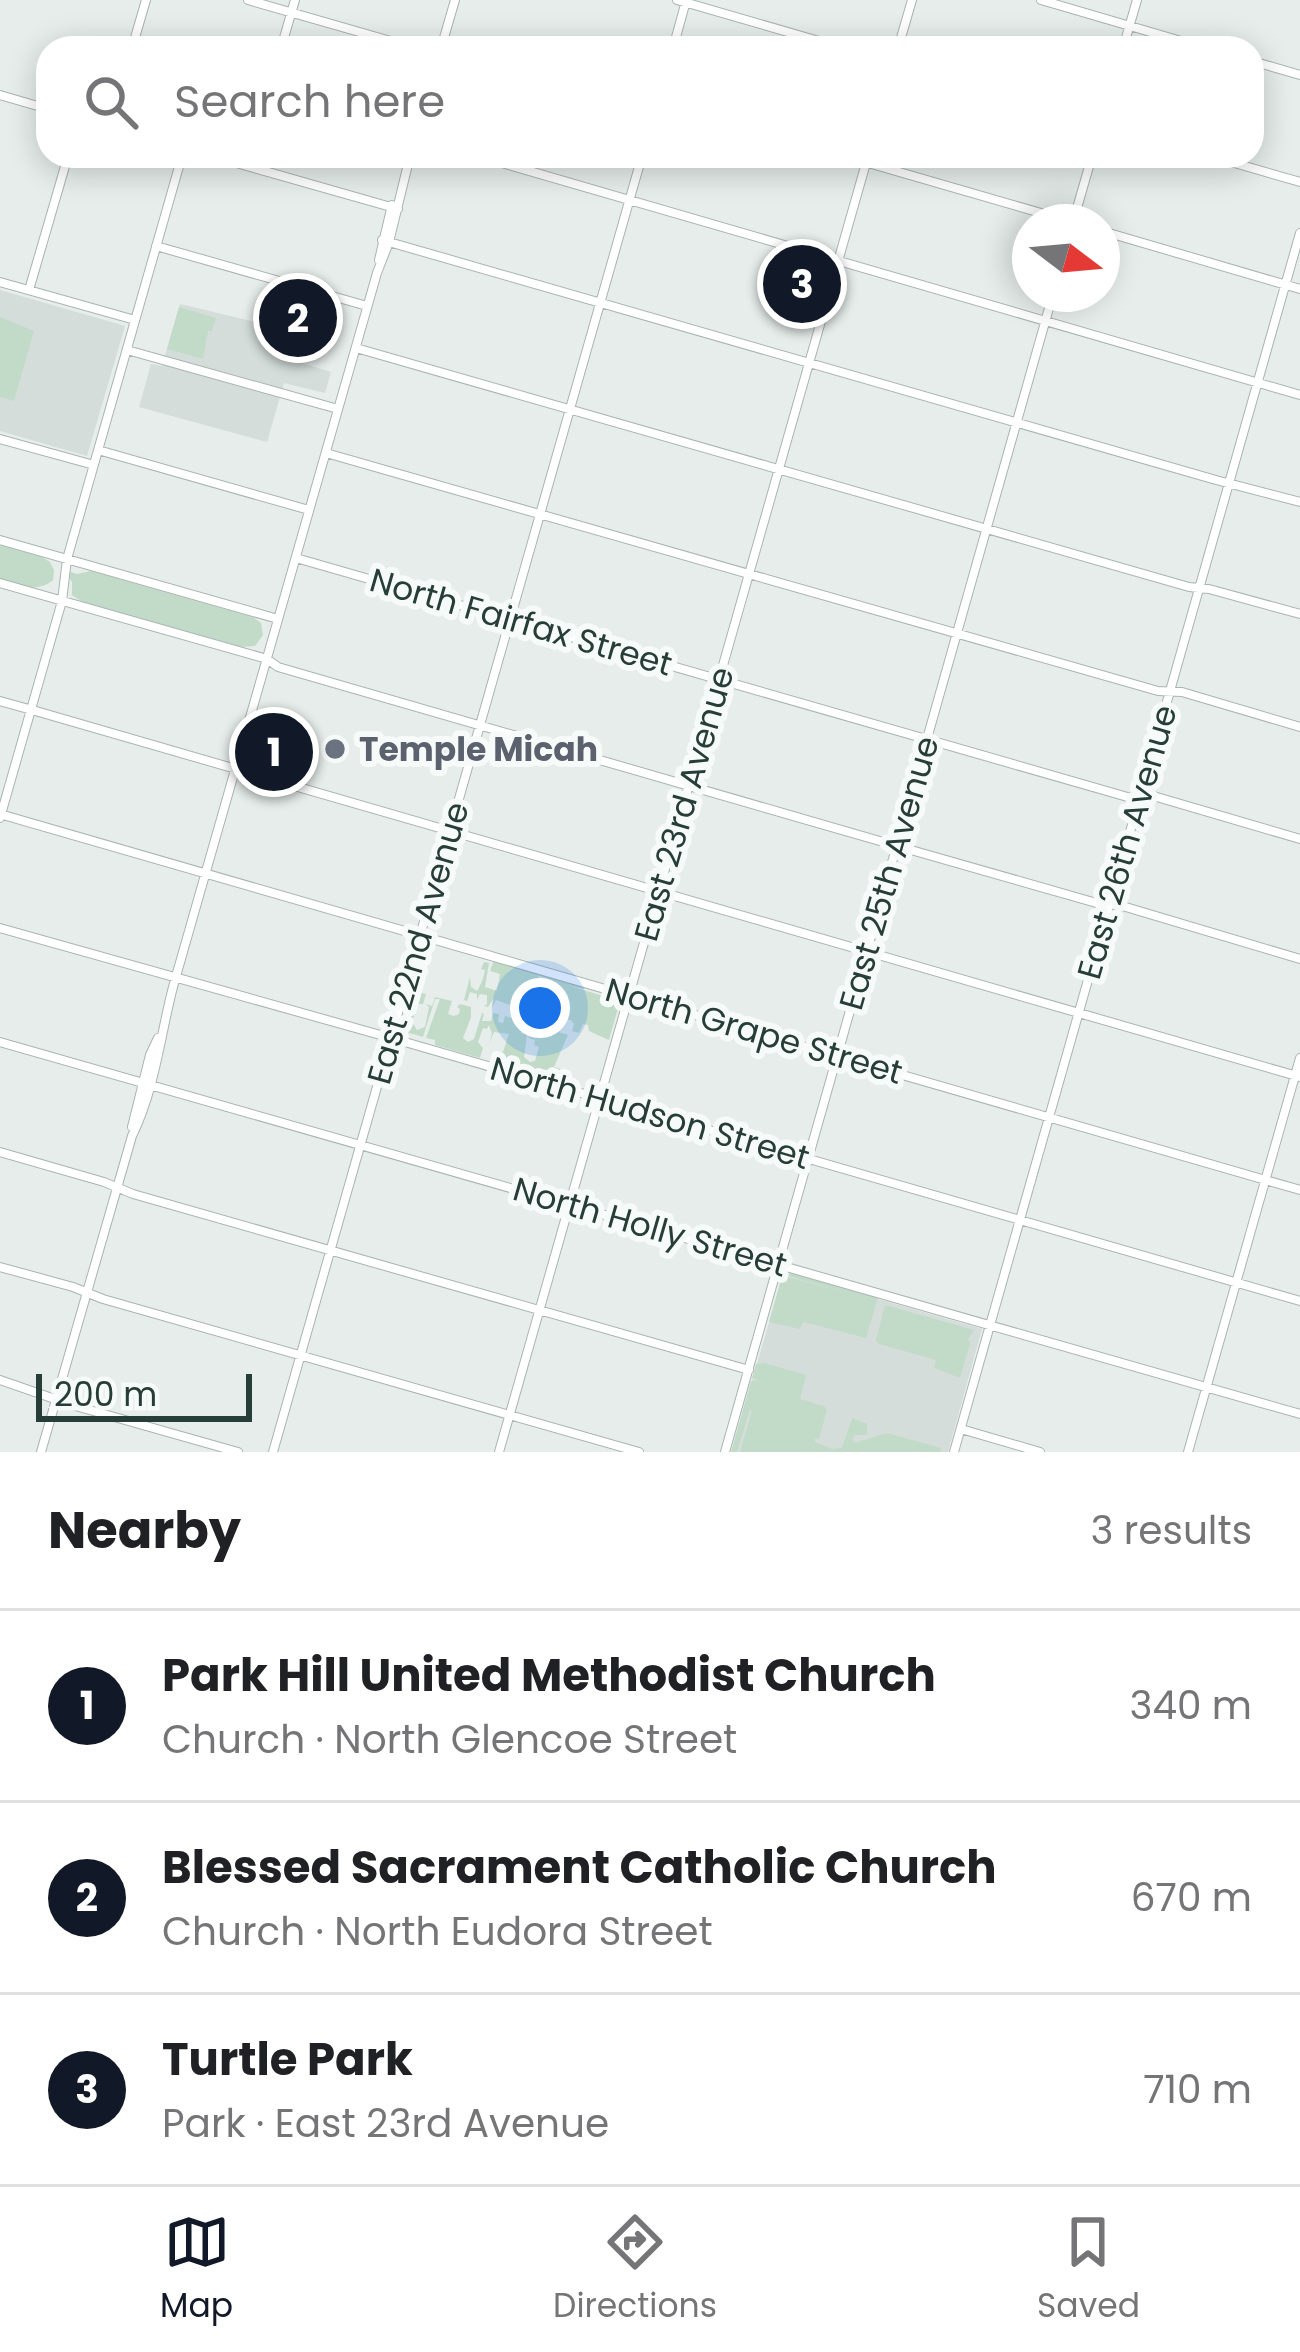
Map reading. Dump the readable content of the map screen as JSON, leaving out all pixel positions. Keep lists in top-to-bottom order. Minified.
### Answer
{"streets":{"street":["North Fairfax Street","East 23rd Avenue","East 26th Avenue","East 25th Avenue","East 22nd Avenue","North Grape Street","North Hudson Street","North Holly Street"]},"crossings":[["North Fairfax Street","East 23rd Avenue"],["North Fairfax Street","East 26th Avenue"],["North Fairfax Street","East 25th Avenue"],["North Fairfax Street","East 22nd Avenue"],["East 23rd Avenue","North Grape Street"],["East 23rd Avenue","North Hudson Street"],["East 23rd Avenue","North Holly Street"],["East 26th Avenue","North Grape Street"],["East 26th Avenue","North Hudson Street"],["East 26th Avenue","North Holly Street"],["East 25th Avenue","North Grape Street"],["East 25th Avenue","North Hudson Street"],["East 25th Avenue","North Holly Street"],["East 22nd Avenue","North Grape Street"],["East 22nd Avenue","North Hudson Street"],["East 22nd Avenue","North Holly Street"]],"places":["Temple Micah"],"scale_bar":"200 m","north":"right","page":{"search":"Search here","pins":["3","2","1"],"scale":"200 m","heading":["Nearby","3 results"],"list":[{"mark":"1","name":"Park Hill United Methodist Church","note":"Church · North Glencoe Street","value":"340 m"},{"mark":"2","name":"Blessed Sacrament Catholic Church","note":"Church · North Eudora Street","value":"670 m"},{"mark":"3","name":"Turtle Park","note":"Park · East 23rd Avenue","value":"710 m"}],"nav":["Map","Directions","Saved"]}}
